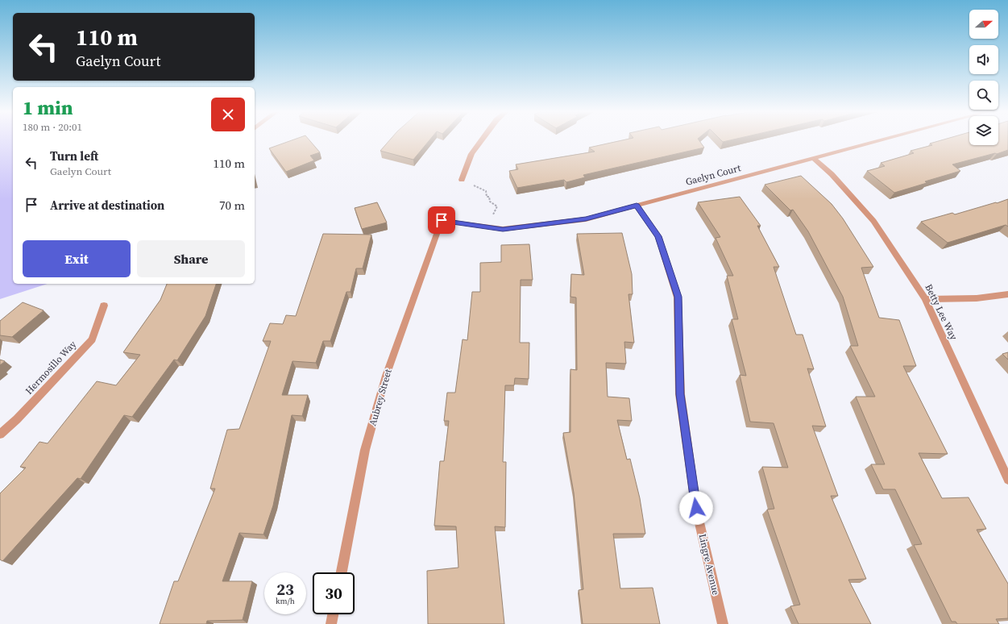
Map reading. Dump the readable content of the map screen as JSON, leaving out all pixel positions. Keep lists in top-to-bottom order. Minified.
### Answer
{"streets":{"street":["Gaelyn Court","Betty Lee Way","Hermosillo Way","Aubrey Street","Lingre Avenue"]},"crossings":[["Gaelyn Court","Betty Lee Way"],["Gaelyn Court","Aubrey Street"],["Gaelyn Court","Lingre Avenue"]],"north":"right","page":{"turn":["110 m","Gaelyn Court"],"heading":["1 min","180 m · 20:01"],"list":[{"name":"Turn left","note":"Gaelyn Court","value":"110 m"},{"name":"Arrive at destination","value":"70 m"}],"buttons":["Exit","Share"],"speed":"23 km/h","limit":"30"}}
